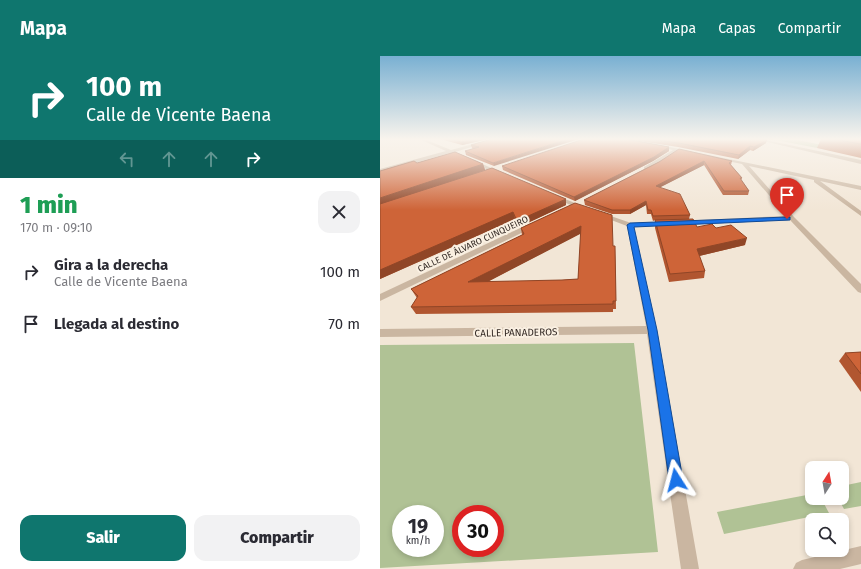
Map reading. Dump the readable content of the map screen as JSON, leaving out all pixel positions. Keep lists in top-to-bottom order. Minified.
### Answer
{"streets":{"street":["CALLE DE ÁLVARO CUNQUEIRO","CALLE PANADEROS"]},"north":"top","page":{"header":"Mapa","nav":["Mapa","Capas","Compartir"],"turn":["100 m","Calle de Vicente Baena"],"heading":["1 min","170 m · 09:10"],"list":[{"name":"Gira a la derecha","note":"Calle de Vicente Baena","value":"100 m"},{"name":"Llegada al destino","value":"70 m"}],"speed":"19 km/h","limit":"30","buttons":["Salir","Compartir"]}}
